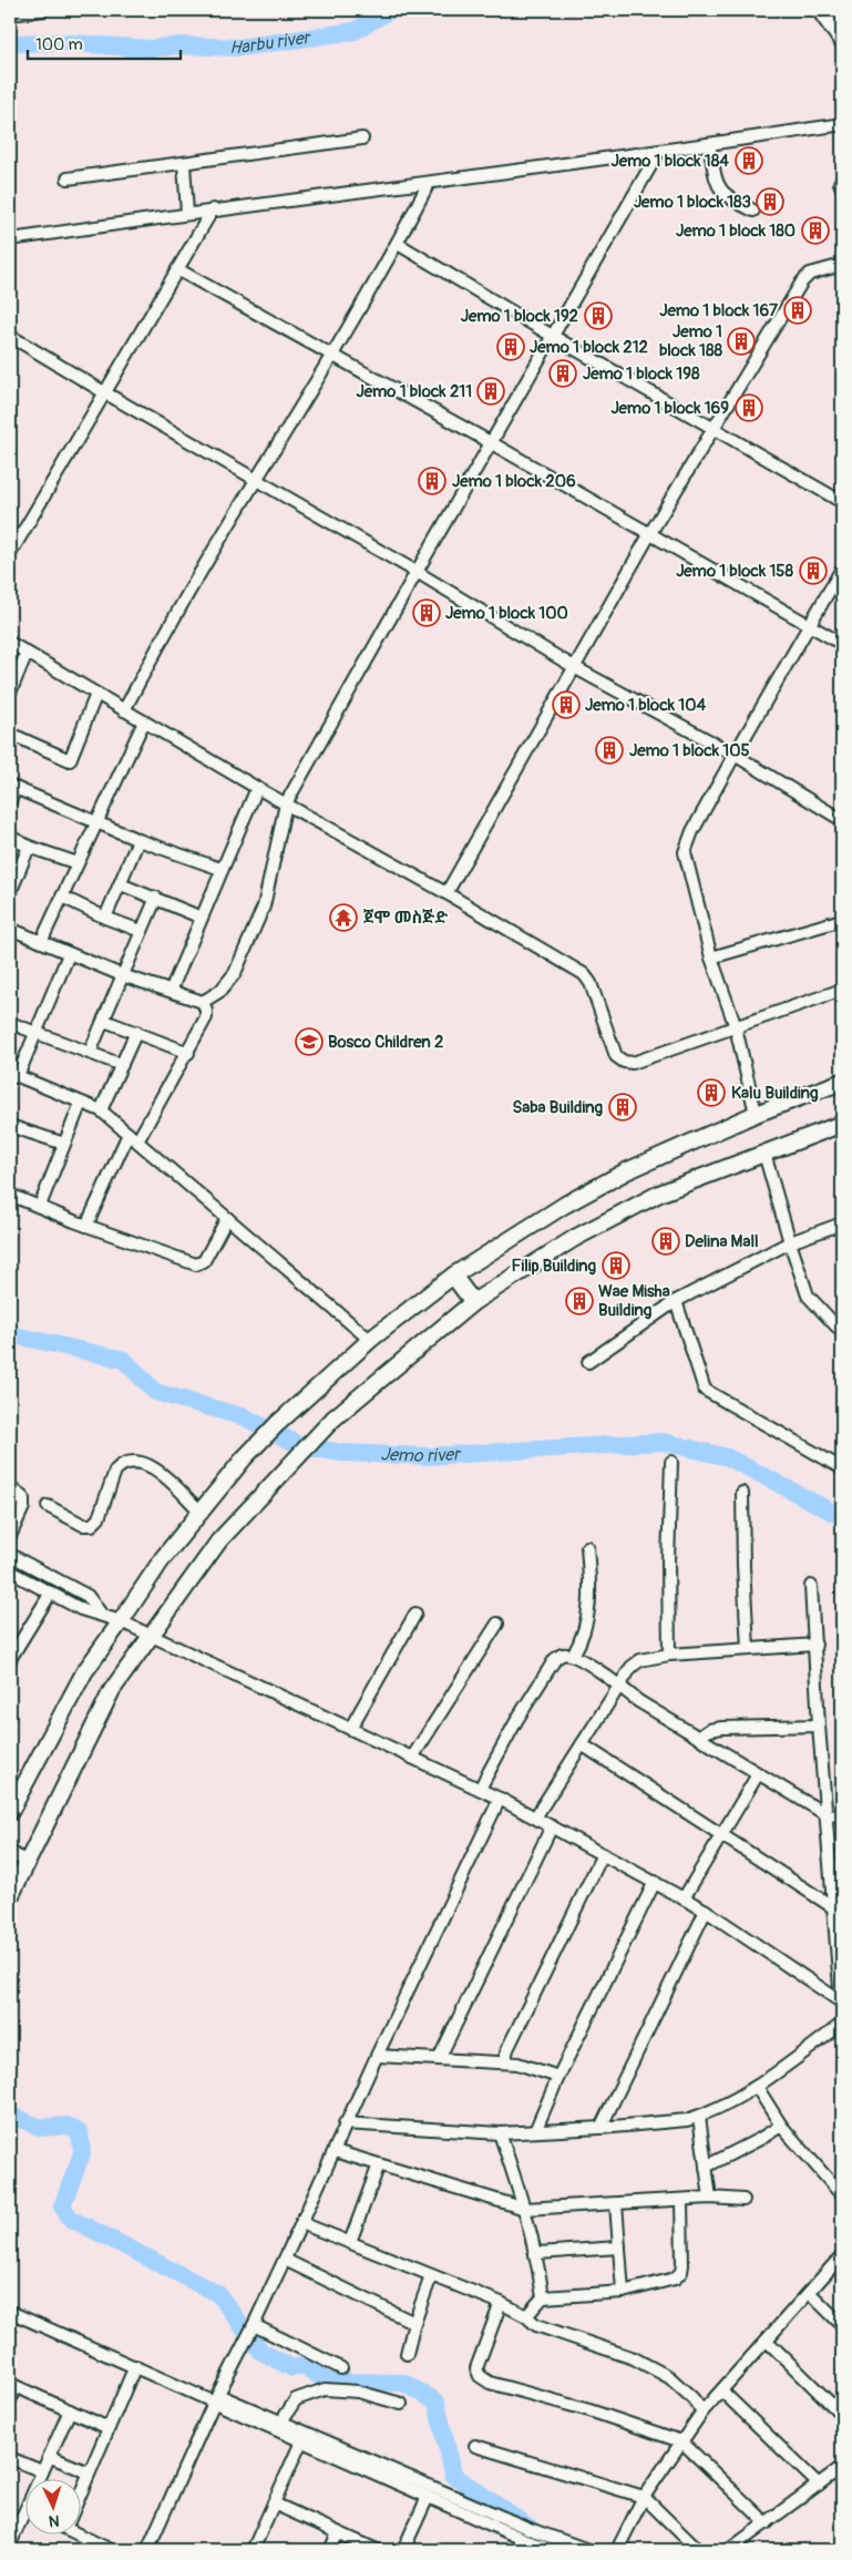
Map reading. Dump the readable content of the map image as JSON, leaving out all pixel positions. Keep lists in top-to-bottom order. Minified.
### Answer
{"water":["Harbu river","Jemo river"],"places":{"building":["Jemo 1 block 184","Jemo 1 block 183","Jemo 1 block 180","Jemo 1 block 167","Jemo 1 block 192","Jemo 1 block 188","Jemo 1 block 212","Jemo 1 block 198","Jemo 1 block 211","Jemo 1 block 169","Jemo 1 block 206","Jemo 1 block 158","Jemo 1 block 100","Jemo 1 block 104","Jemo 1 block 105","Kalu Building","Saba Building","Delina Mall","Filip Building","Wae Misha Building"],"temple":["ጀሞ መስጅድ"],"school or university":["Bosco Children 2"]},"scale_bar":"100 m","north":"bottom"}
